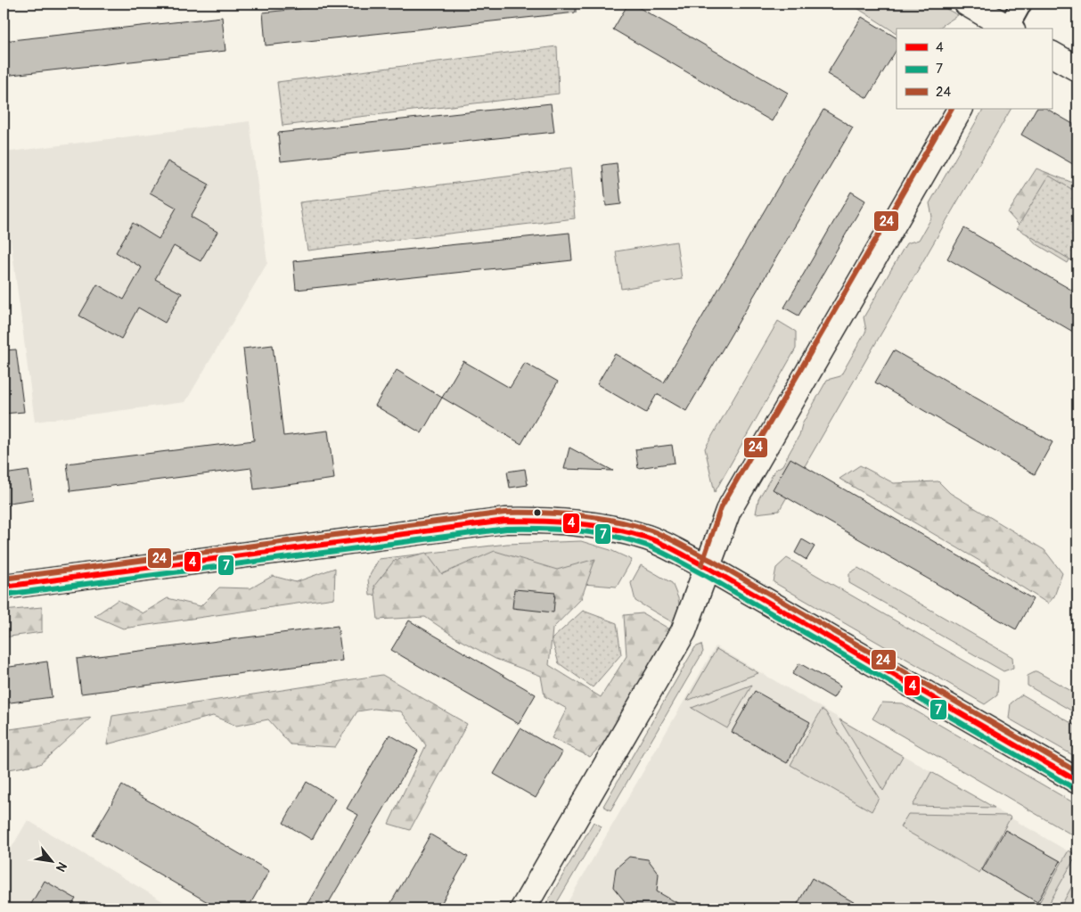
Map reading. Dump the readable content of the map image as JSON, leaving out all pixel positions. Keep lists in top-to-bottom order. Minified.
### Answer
{"lines":["transit line 24","transit line 4","transit line 7"],"legend":["4","7","24"],"north":"bottom right"}
